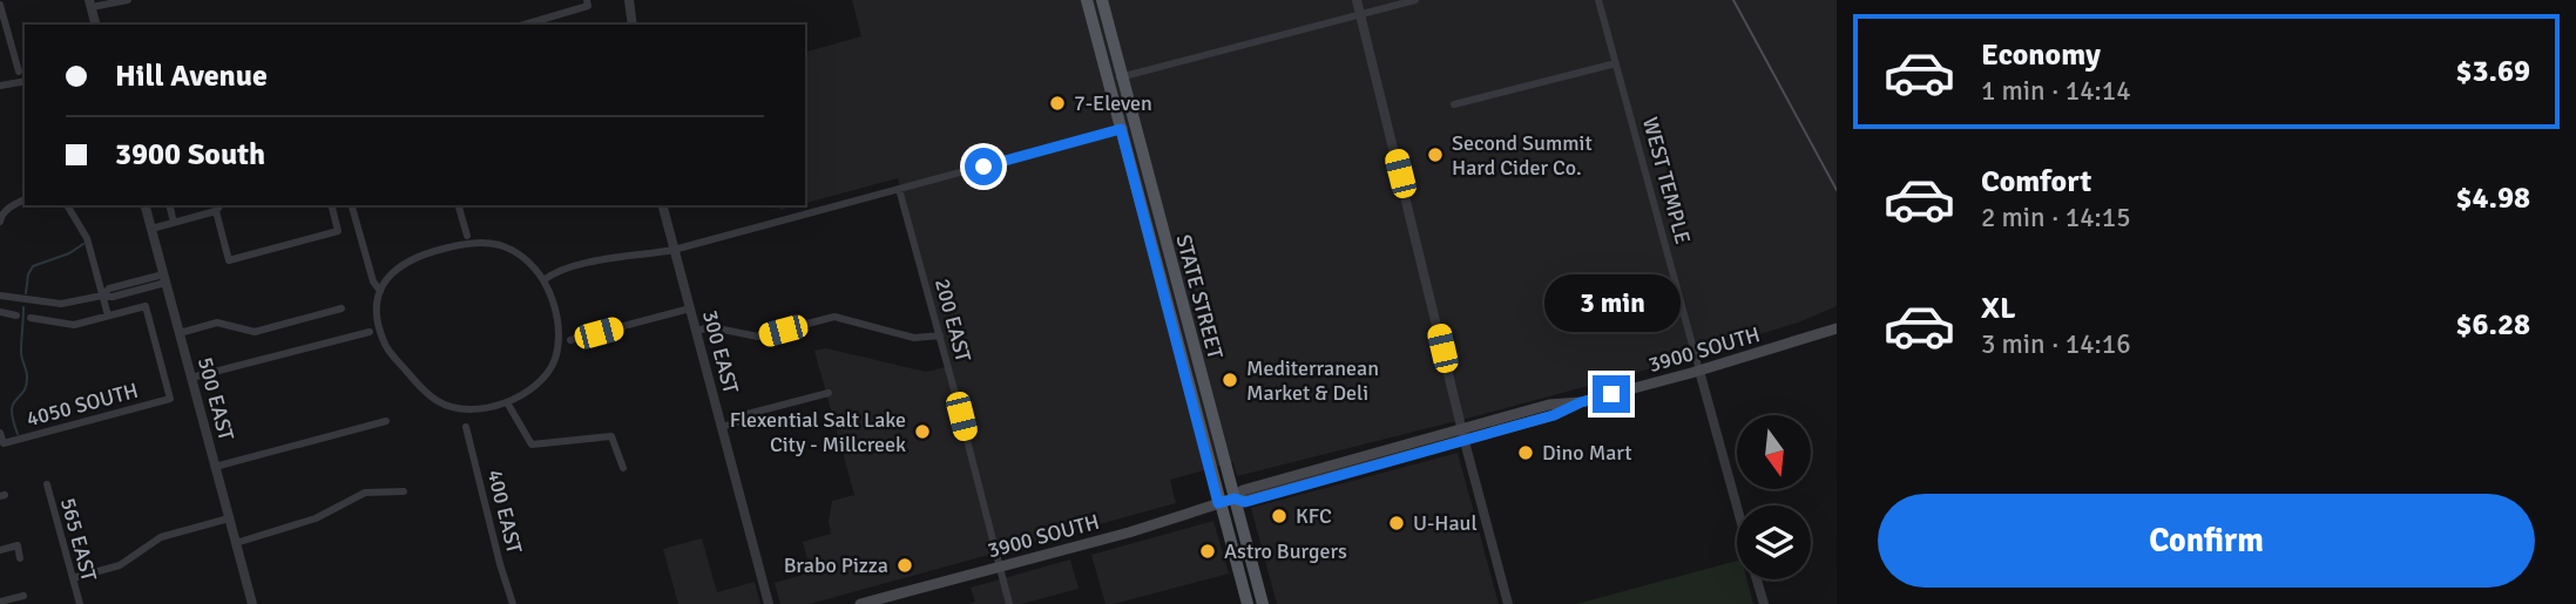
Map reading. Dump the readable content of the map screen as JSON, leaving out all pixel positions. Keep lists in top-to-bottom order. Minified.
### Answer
{"streets":{"main road":["STATE STREET","3900 SOUTH"],"street":["WEST TEMPLE","200 EAST","300 EAST","500 EAST","4050 SOUTH","400 EAST","565 EAST"]},"crossings":[["WEST TEMPLE","3900 SOUTH"],["STATE STREET","3900 SOUTH"],["200 EAST","3900 SOUTH"]],"places":["7-Eleven","Second Summit Hard Cider Co.","Mediterranean Market & Deli","Flexential Salt Lake City - Millcreek","Dino Mart","KFC","U-Haul","Astro Burgers","Brabo Pizza"],"north":"bottom","page":{"list":[{"name":"Economy","note":"1 min · 14:14","value":"$3.69"},{"name":"Comfort","note":"2 min · 14:15","value":"$4.98"},{"name":"XL","note":"3 min · 14:16","value":"$6.28"}],"banner":["Hill Avenue","3900 South"],"bubble":"3 min","buttons":"Confirm"}}
